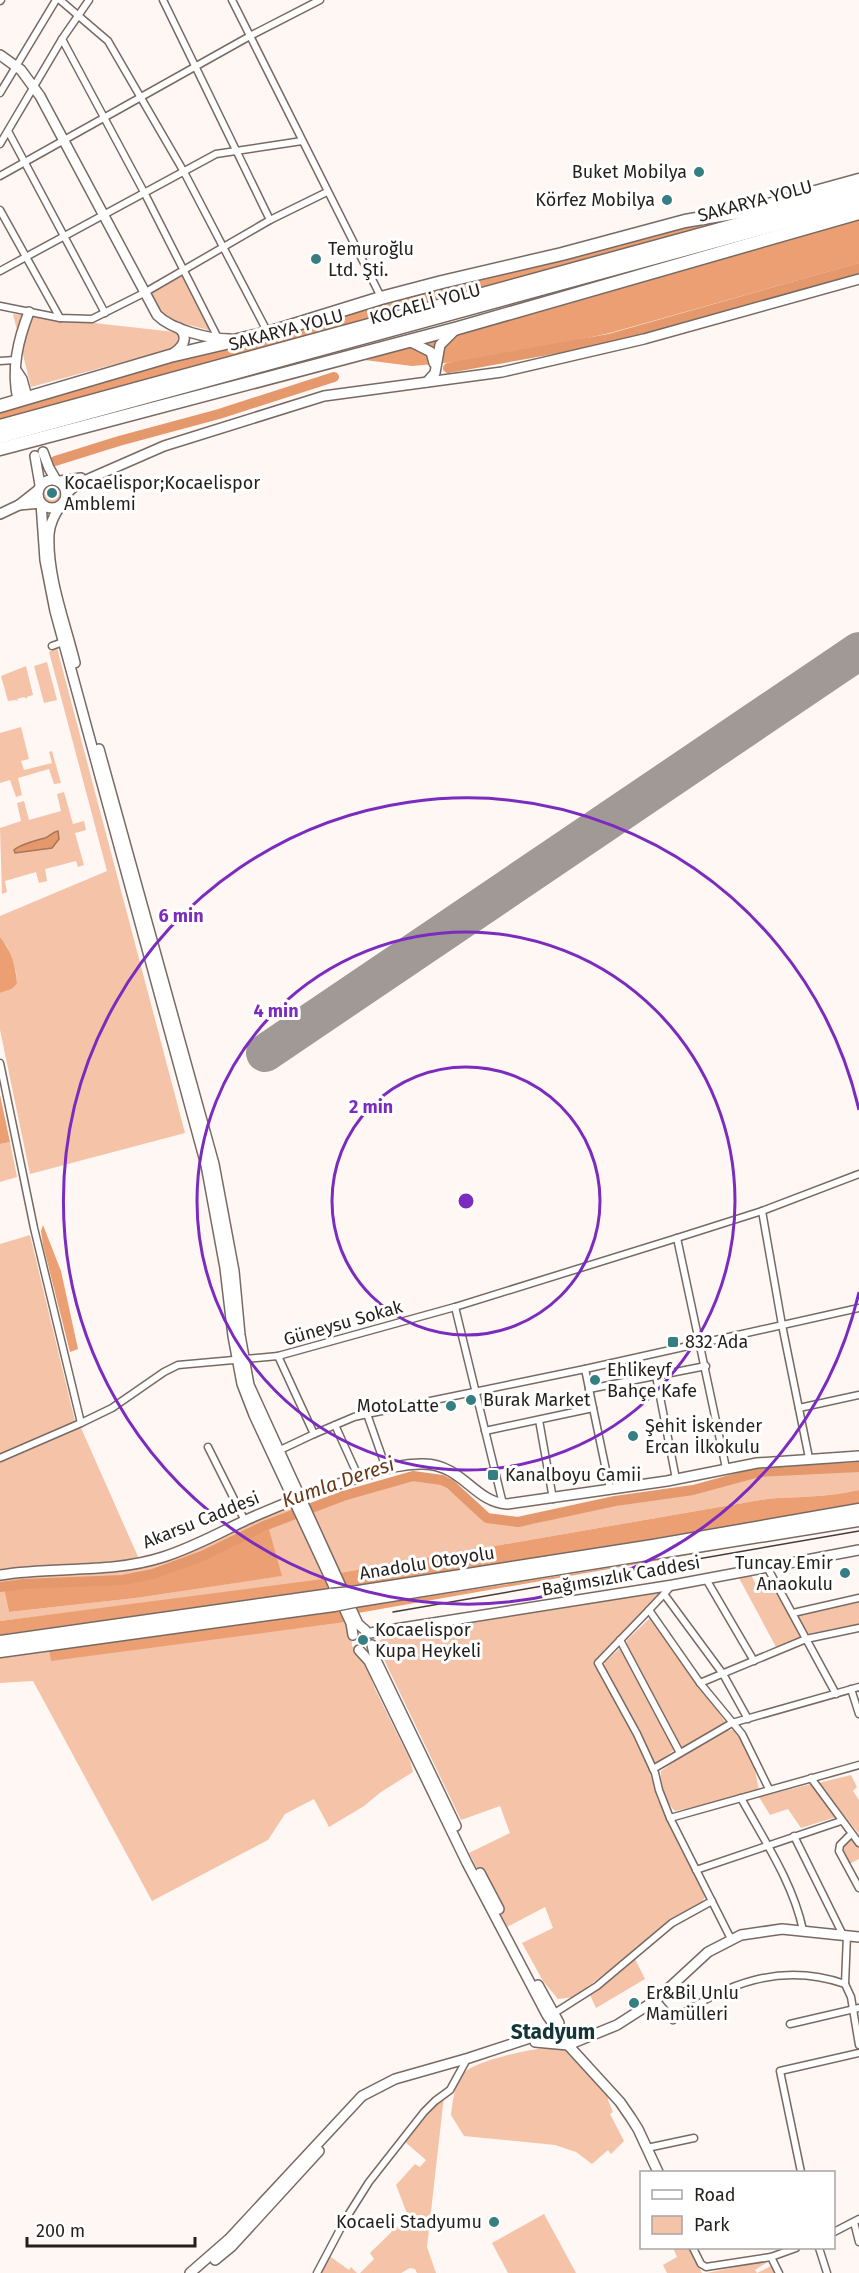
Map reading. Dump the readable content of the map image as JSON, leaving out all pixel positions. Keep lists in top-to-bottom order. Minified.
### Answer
{"streets":{"highway":["SAKARYA YOLU","KOCAELİ YOLU","Anadolu Otoyolu"],"main road":["Akarsu Caddesi","Bağımsızlık Caddesi"],"street":["Güneysu Sokak"]},"districts":["Stadyum"],"water":["Kumla Deresi"],"places":{"other":["Buket Mobilya","Körfez Mobilya","Temuroğlu Ltd. Şti.","Kocaelispor;Kocaelispor Amblemi","Ehlikeyf Bahçe Kafe","Burak Market","MotoLatte","Şehit İskender Ercan İlkokulu","Tuncay Emir Anaokulu","Kocaelispor Kupa Heykeli","Er&Bil Unlu Mamülleri","Kocaeli Stadyumu"],"transit":["832 Ada","Kanalboyu Camii"]},"legend":["Road","Park"],"scale_bar":"200 m","rings":["6 min","4 min","2 min"]}
